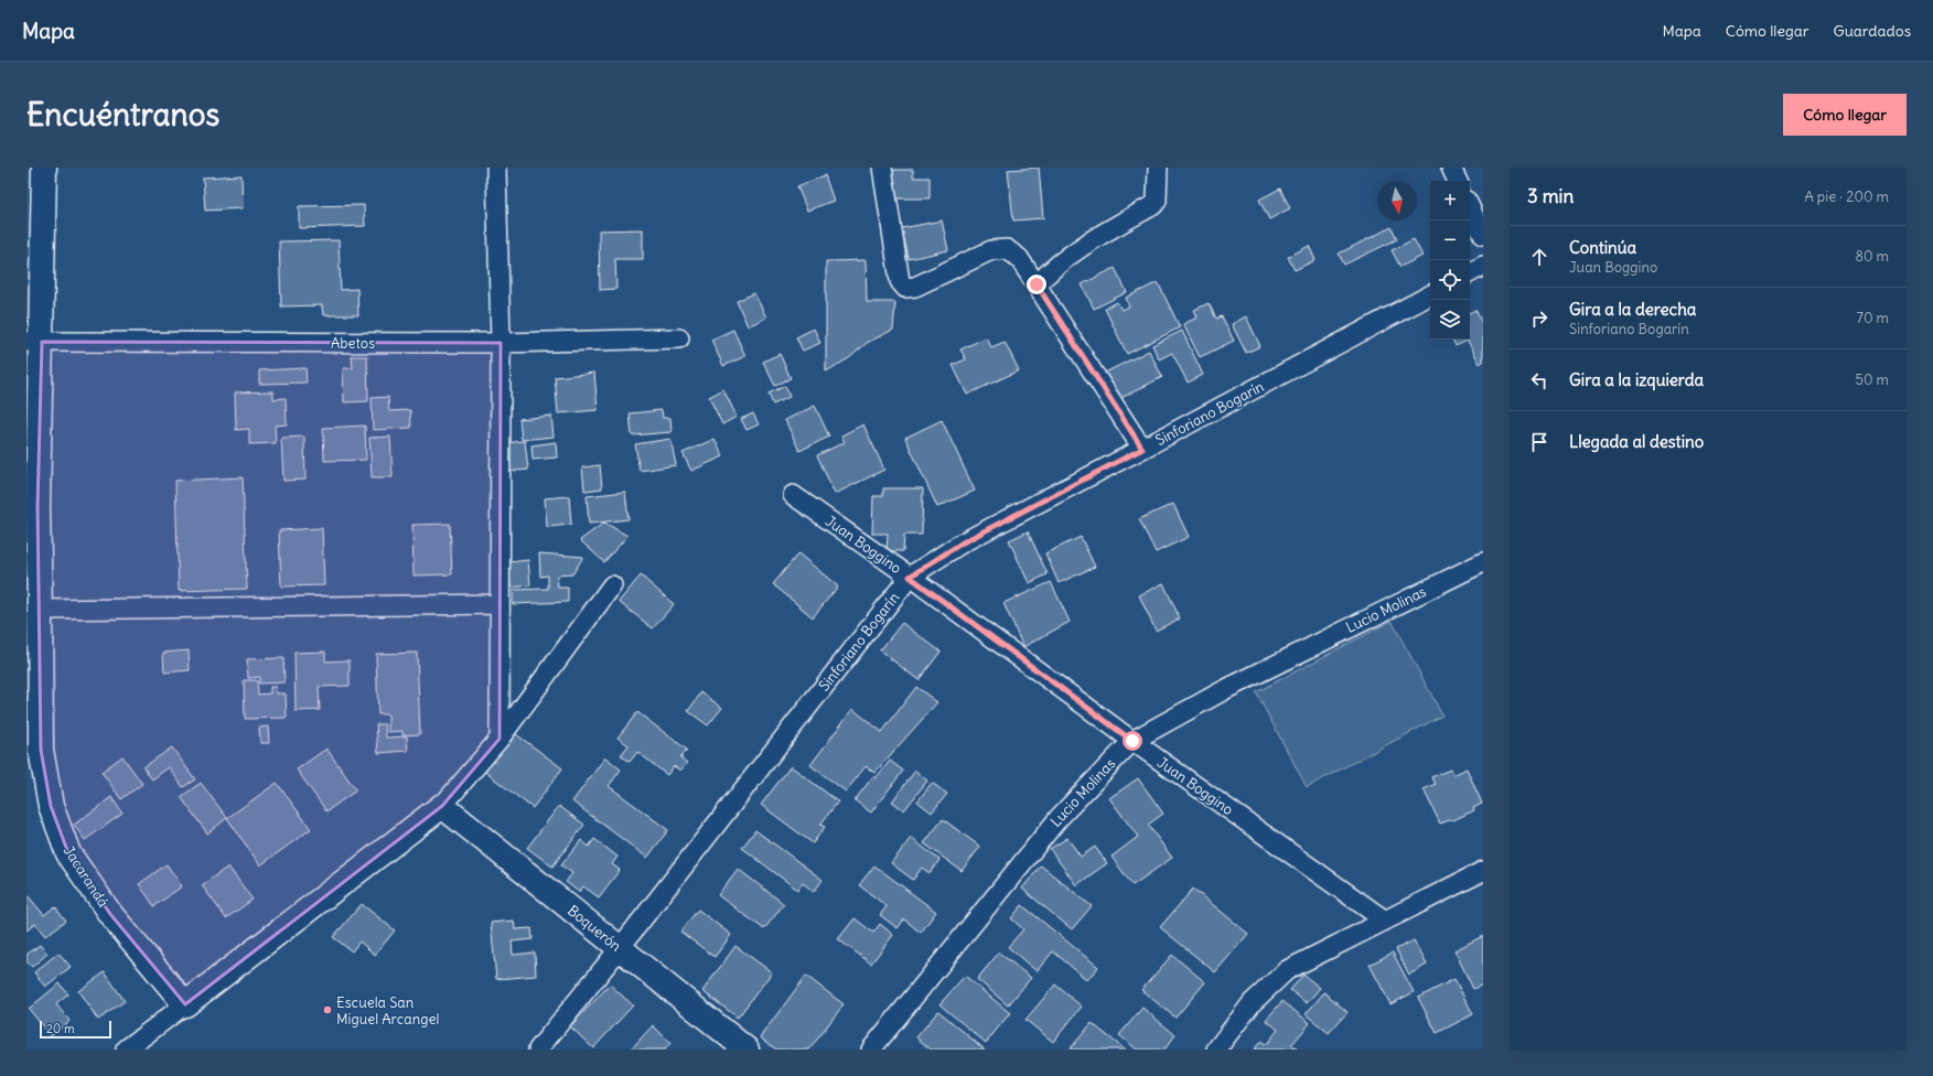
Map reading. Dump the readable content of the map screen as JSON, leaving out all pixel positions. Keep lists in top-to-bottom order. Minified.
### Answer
{"streets":{"street":["Abetos","Sinforiano Bogarín","Juan Boggino","Lucio Molinas","Jacarandá","Boquerón"]},"crossings":[["Abetos","Jacarandá"],["Sinforiano Bogarín","Juan Boggino"],["Sinforiano Bogarín","Boquerón"],["Juan Boggino","Lucio Molinas"]],"places":["Escuela San Miguel Arcangel"],"scale_bar":"20 m","north":"bottom","page":{"header":"Mapa","nav":["Mapa","Cómo llegar","Guardados"],"buttons":"Cómo llegar","title":"Encuéntranos","heading":["3 min","A pie · 200 m"],"map_buttons":["+","−"],"list":[["Continúa","Juan Boggino","80 m"],["Gira a la derecha","Sinforiano Bogarín","70 m"],["Gira a la izquierda","50 m"],"Llegada al destino"],"scale":"20 m"}}
